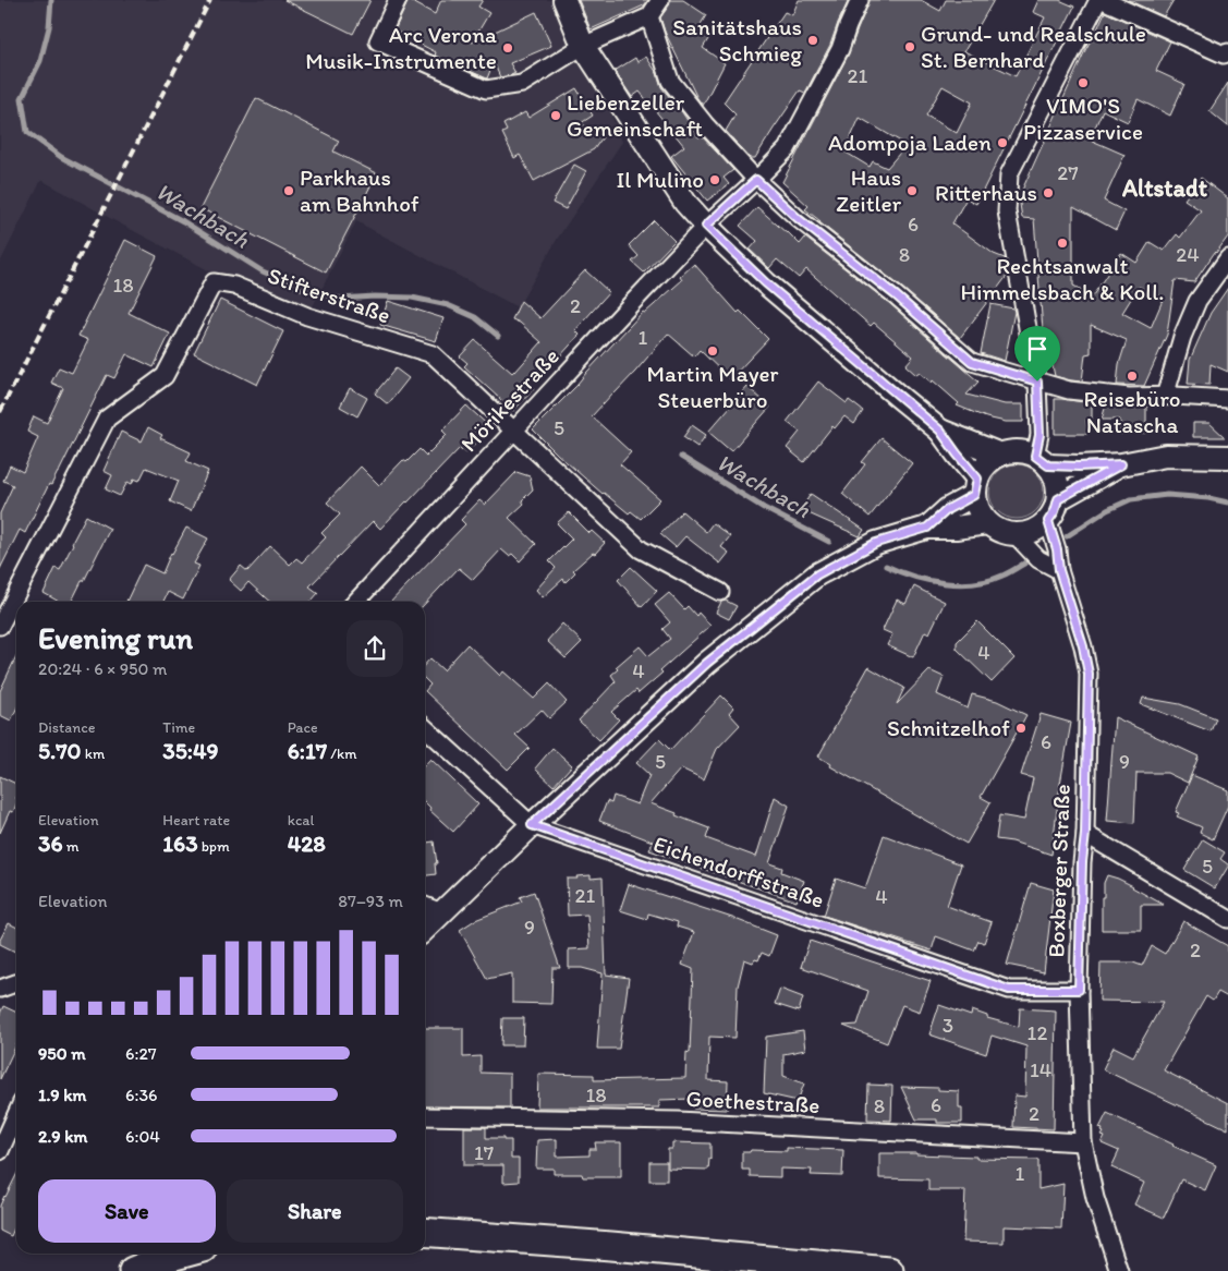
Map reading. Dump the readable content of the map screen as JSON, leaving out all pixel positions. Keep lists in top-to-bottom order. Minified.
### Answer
{"streets":{"street":["Stifterstraße","Mörikestraße","Boxberger Straße","Eichendorffstraße","Goethestraße"]},"crossings":[["Stifterstraße","Mörikestraße"],["Boxberger Straße","Eichendorffstraße"],["Boxberger Straße","Goethestraße"]],"districts":["Altstadt"],"water":["Wachbach"],"places":["Sanitätshaus Schmieg","Grund- und Realschule St. Bernhard","Arc Verona Musik-Instrumente","VIMO'S Pizzaservice","Liebenzeller Gemeinschaft","Adompoja Laden","Il Mulino","Parkhaus am Bahnhof","Haus Zeitler","Ritterhaus","Rechtsanwalt Himmelsbach & Koll.","Martin Mayer Steuerbüro","Reisebüro Natascha","Schnitzelhof"],"house_numbers":["21","27","6","8","24","18","2","1","5","4","4","6","5","9","5","21","4","9","2","3","12","14","18","6","8","2","17","1"],"page":{"heading":["Evening run","20:24 · 6 × 950 m"],"stats":[["Distance","5.70 km"],["Time","35:49"],["Pace","6:17 /km"],["Elevation","36 m"],["Heart rate","163 bpm"],["kcal","428"]],"chart":["Elevation","87–93 m"],"list":[{"name":"950 m","note":"6:27"},{"name":"1.9 km","note":"6:36"},{"name":"2.9 km","note":"6:04"}],"buttons":["Save","Share"]}}
